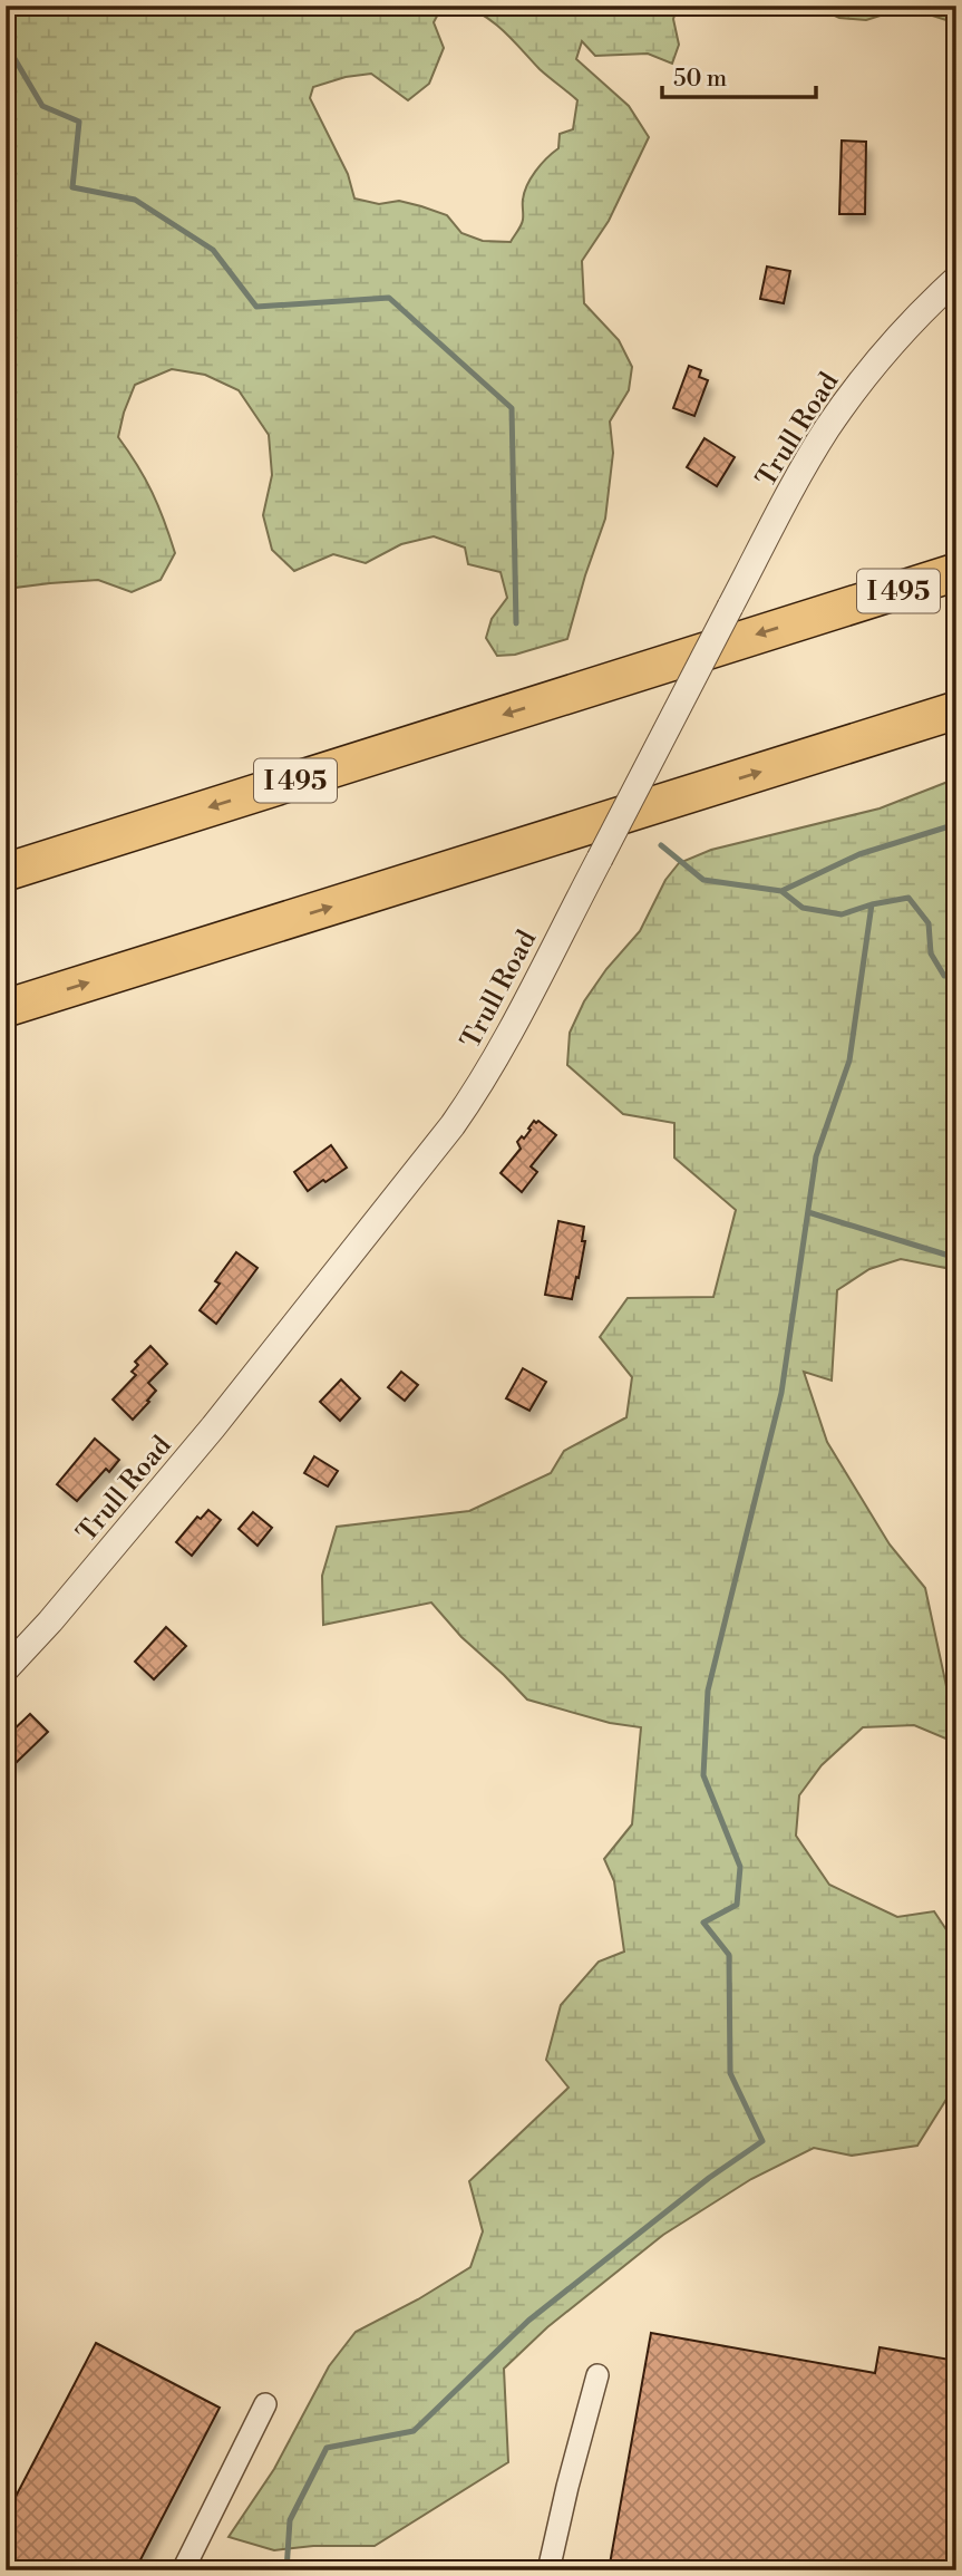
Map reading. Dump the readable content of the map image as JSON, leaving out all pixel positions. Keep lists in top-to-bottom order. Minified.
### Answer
{"streets":{"highway":["I 495"],"street":["Trull Road"]},"scale_bar":"50 m"}
